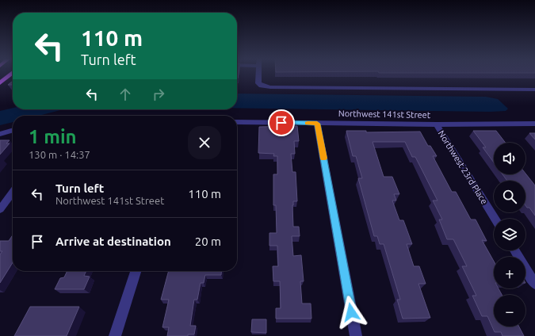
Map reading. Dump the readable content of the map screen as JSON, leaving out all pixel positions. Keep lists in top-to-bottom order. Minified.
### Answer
{"streets":{"street":["Northwest 141st Street","Northwest 23rd Place"]},"crossings":[["Northwest 141st Street","Northwest 23rd Place"]],"page":{"turn":["110 m","Turn left"],"heading":["1 min","130 m · 14:37"],"map_buttons":["+","−"],"list":[{"name":"Turn left","note":"Northwest 141st Street","value":"110 m"},{"name":"Arrive at destination","value":"20 m"}]}}
